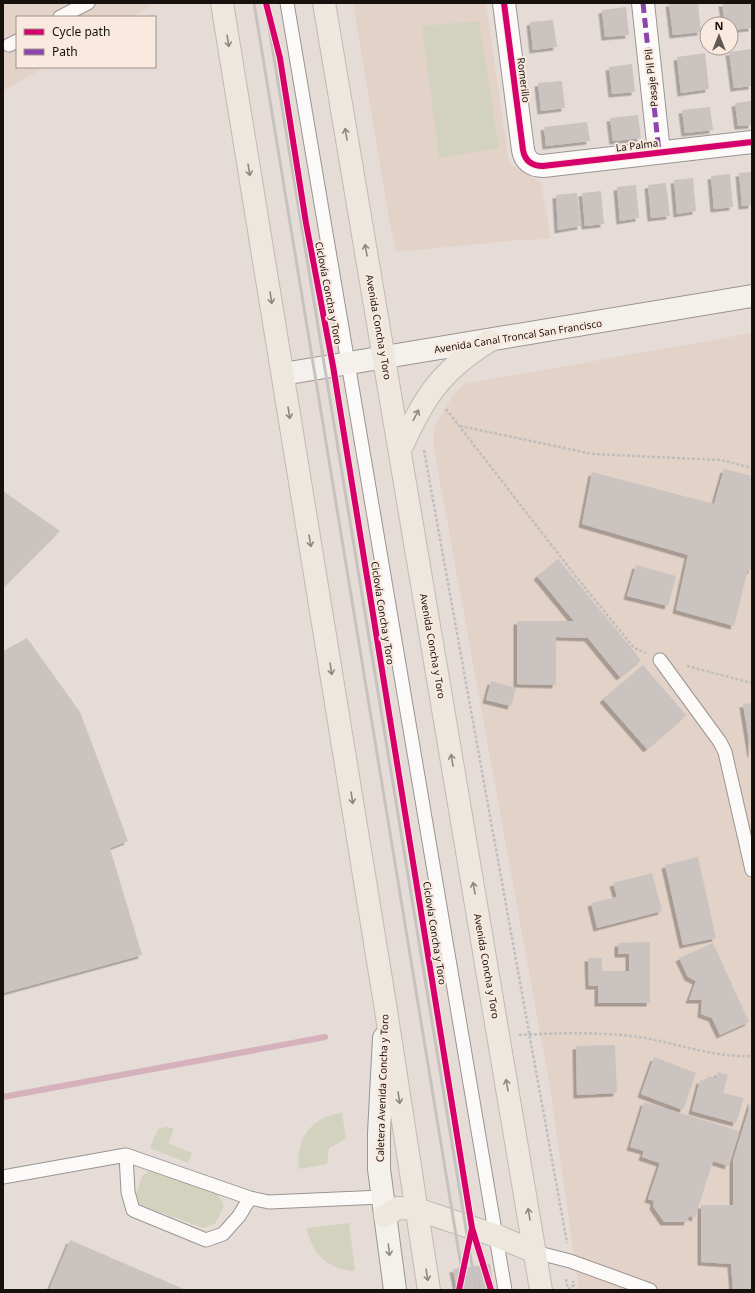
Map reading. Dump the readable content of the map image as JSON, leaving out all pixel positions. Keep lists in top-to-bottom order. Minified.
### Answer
{"streets":{"main road":["Avenida Concha y Toro","Avenida Canal Troncal San Francisco","Caletera Avenida Concha y Toro"],"street":["Pasaje Pil Pil","Romerillo","La Palma"],"cycle path":["Ciclovía Concha y Toro"]},"crossings":[["Pasaje Pil Pil","La Palma"],["Romerillo","La Palma"],["Avenida Concha y Toro","Avenida Canal Troncal San Francisco"]],"legend":["Cycle path","Path"],"north":"top"}
